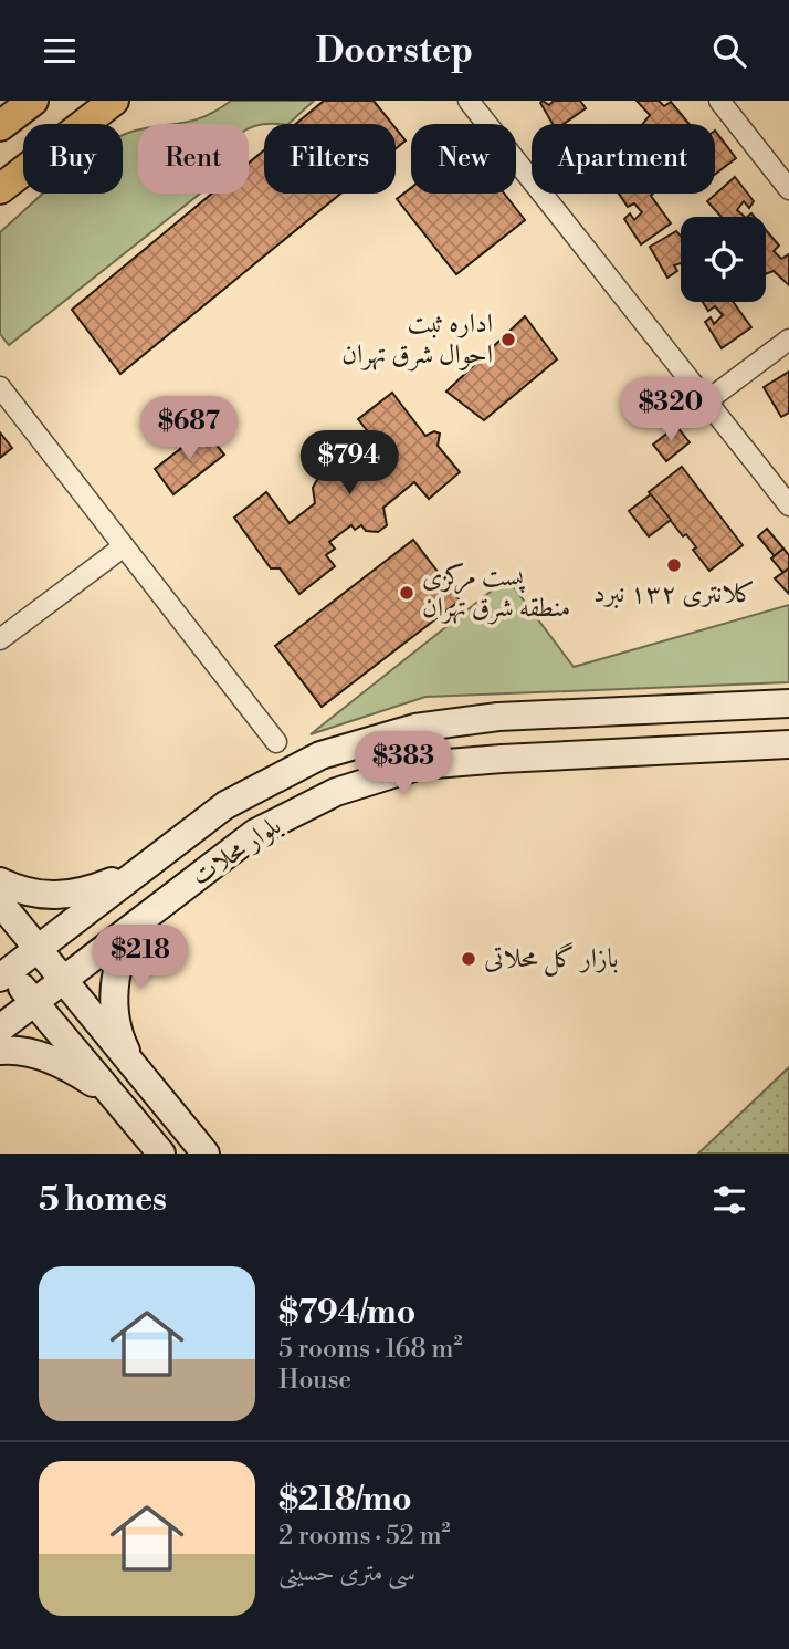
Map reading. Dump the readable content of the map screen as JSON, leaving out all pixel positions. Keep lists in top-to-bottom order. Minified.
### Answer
{"streets":{"main road":["بلوار محلات"]},"places":["اداره ثبت احوال شرق تهران","کلانتری ۱۳۲ نبرد","پست مرکزی منطقه شرق تهران","بازار گل محلاتی"],"page":{"header":"Doorstep","chip":["Buy","Rent","Filters","New","Apartment"],"price":["$320","$687","$794","$383","$218"],"heading":"5 homes","list":[{"name":"$794/mo","note":"5 rooms · 168 m² · House"},{"name":"$218/mo","note":"2 rooms · 52 m² · سی متری حسینی"}]}}
